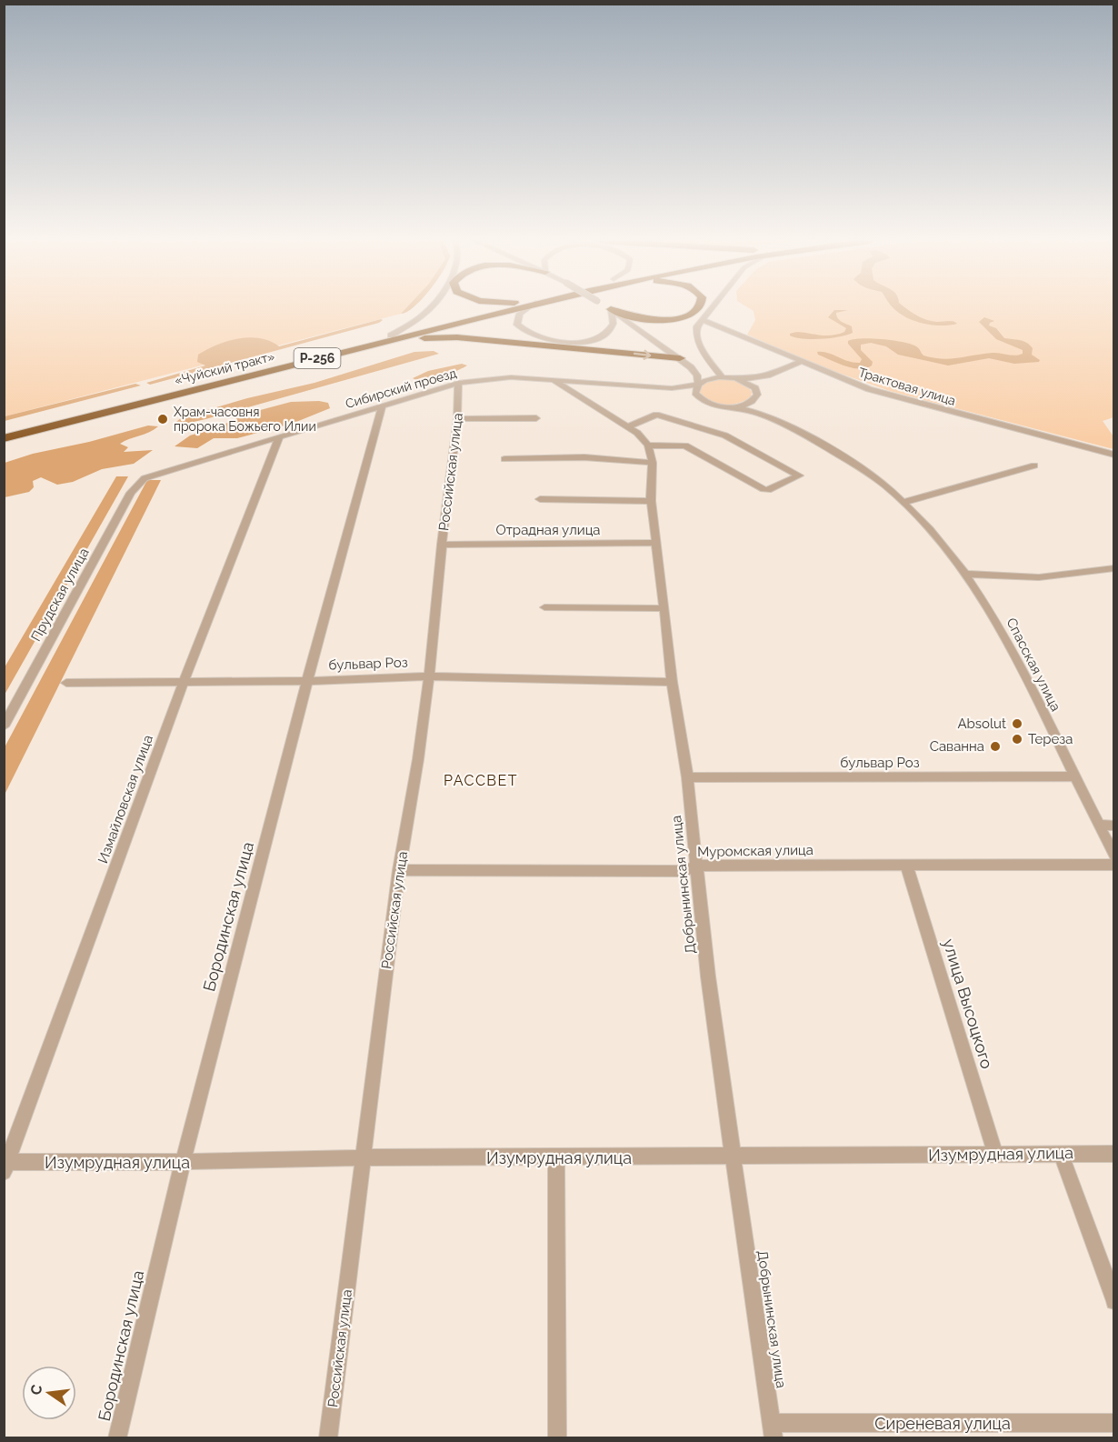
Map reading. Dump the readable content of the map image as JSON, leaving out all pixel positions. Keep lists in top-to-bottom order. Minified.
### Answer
{"streets":{"highway":["Р-256","«Чуйский тракт»"],"street":["Трактовая улица","Сибирский проезд","Российская улица","Отрадная улица","Прудская улица","бульвар Роз","Спасская улица","Измайловская улица","Муромская улица","Добрынинская улица","Бородинская улица","улица Высоцкого","Изумрудная улица","Сиреневая улица"]},"crossings":[["Сибирский проезд","Российская улица"],["Сибирский проезд","Прудская улица"],["Сибирский проезд","Спасская улица"],["Сибирский проезд","Измайловская улица"],["Сибирский проезд","Бородинская улица"],["Российская улица","Отрадная улица"],["Российская улица","бульвар Роз"],["Российская улица","Муромская улица"],["Российская улица","Изумрудная улица"],["Отрадная улица","Добрынинская улица"],["бульвар Роз","Спасская улица"],["бульвар Роз","Измайловская улица"],["бульвар Роз","Добрынинская улица"],["бульвар Роз","Бородинская улица"],["Измайловская улица","Изумрудная улица"],["Муромская улица","Добрынинская улица"],["Муромская улица","улица Высоцкого"],["Добрынинская улица","Изумрудная улица"],["Добрынинская улица","Сиреневая улица"],["Бородинская улица","Изумрудная улица"],["улица Высоцкого","Изумрудная улица"]],"districts":["РАССВЕТ"],"places":["Храм-часовня пророка Божьего Илии","Absolut","Тереза","Саванна"],"north":"left"}
